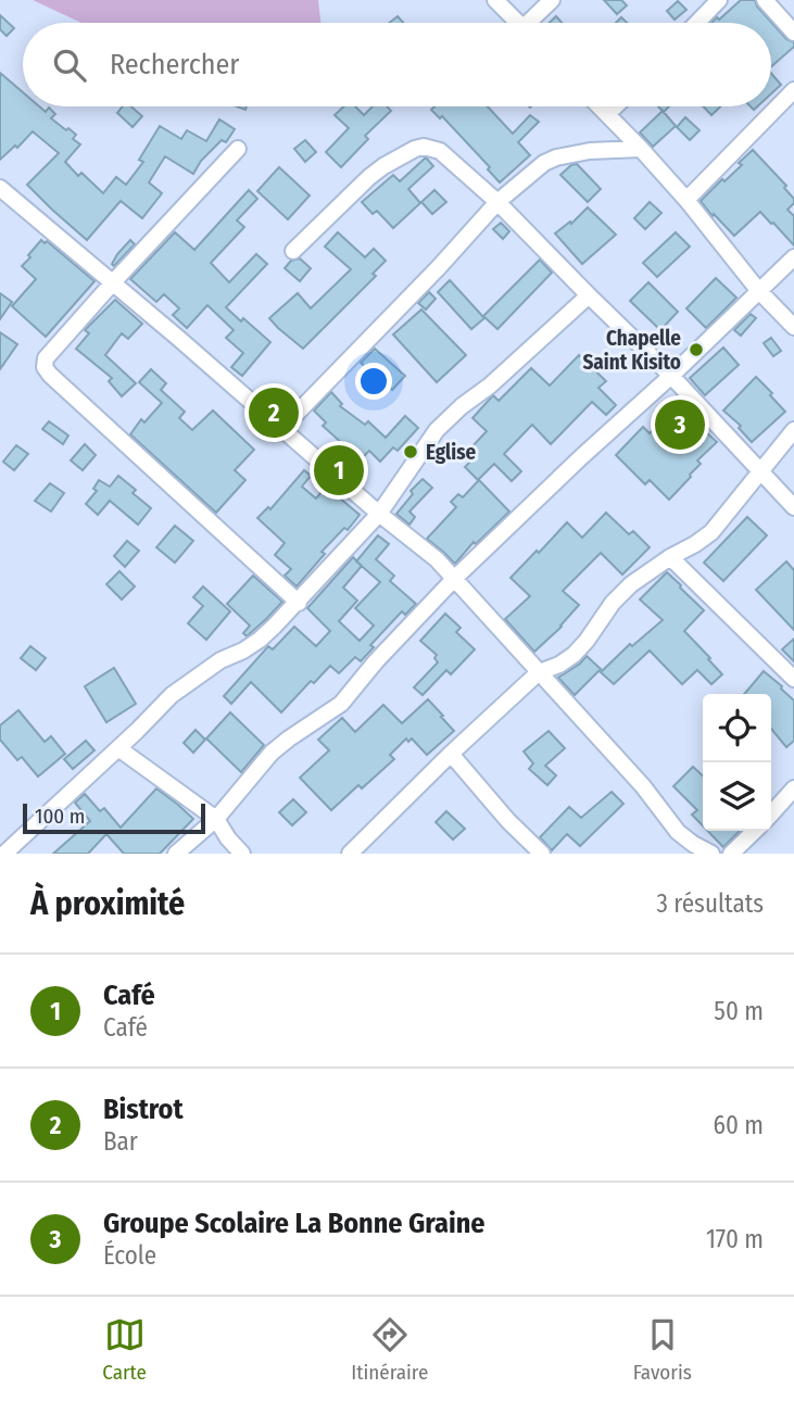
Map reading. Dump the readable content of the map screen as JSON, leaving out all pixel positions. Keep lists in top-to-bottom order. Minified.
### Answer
{"places":["Chapelle Saint Kisito","Eglise"],"scale_bar":"100 m","page":{"search":"Rechercher","pins":["2","3","1"],"scale":"100 m","heading":["À proximité","3 résultats"],"list":[{"mark":"1","name":"Café","note":"Café","value":"50 m"},{"mark":"2","name":"Bistrot","note":"Bar","value":"60 m"},{"mark":"3","name":"Groupe Scolaire La Bonne Graine","note":"École","value":"170 m"}],"nav":["Carte","Itinéraire","Favoris"]}}
